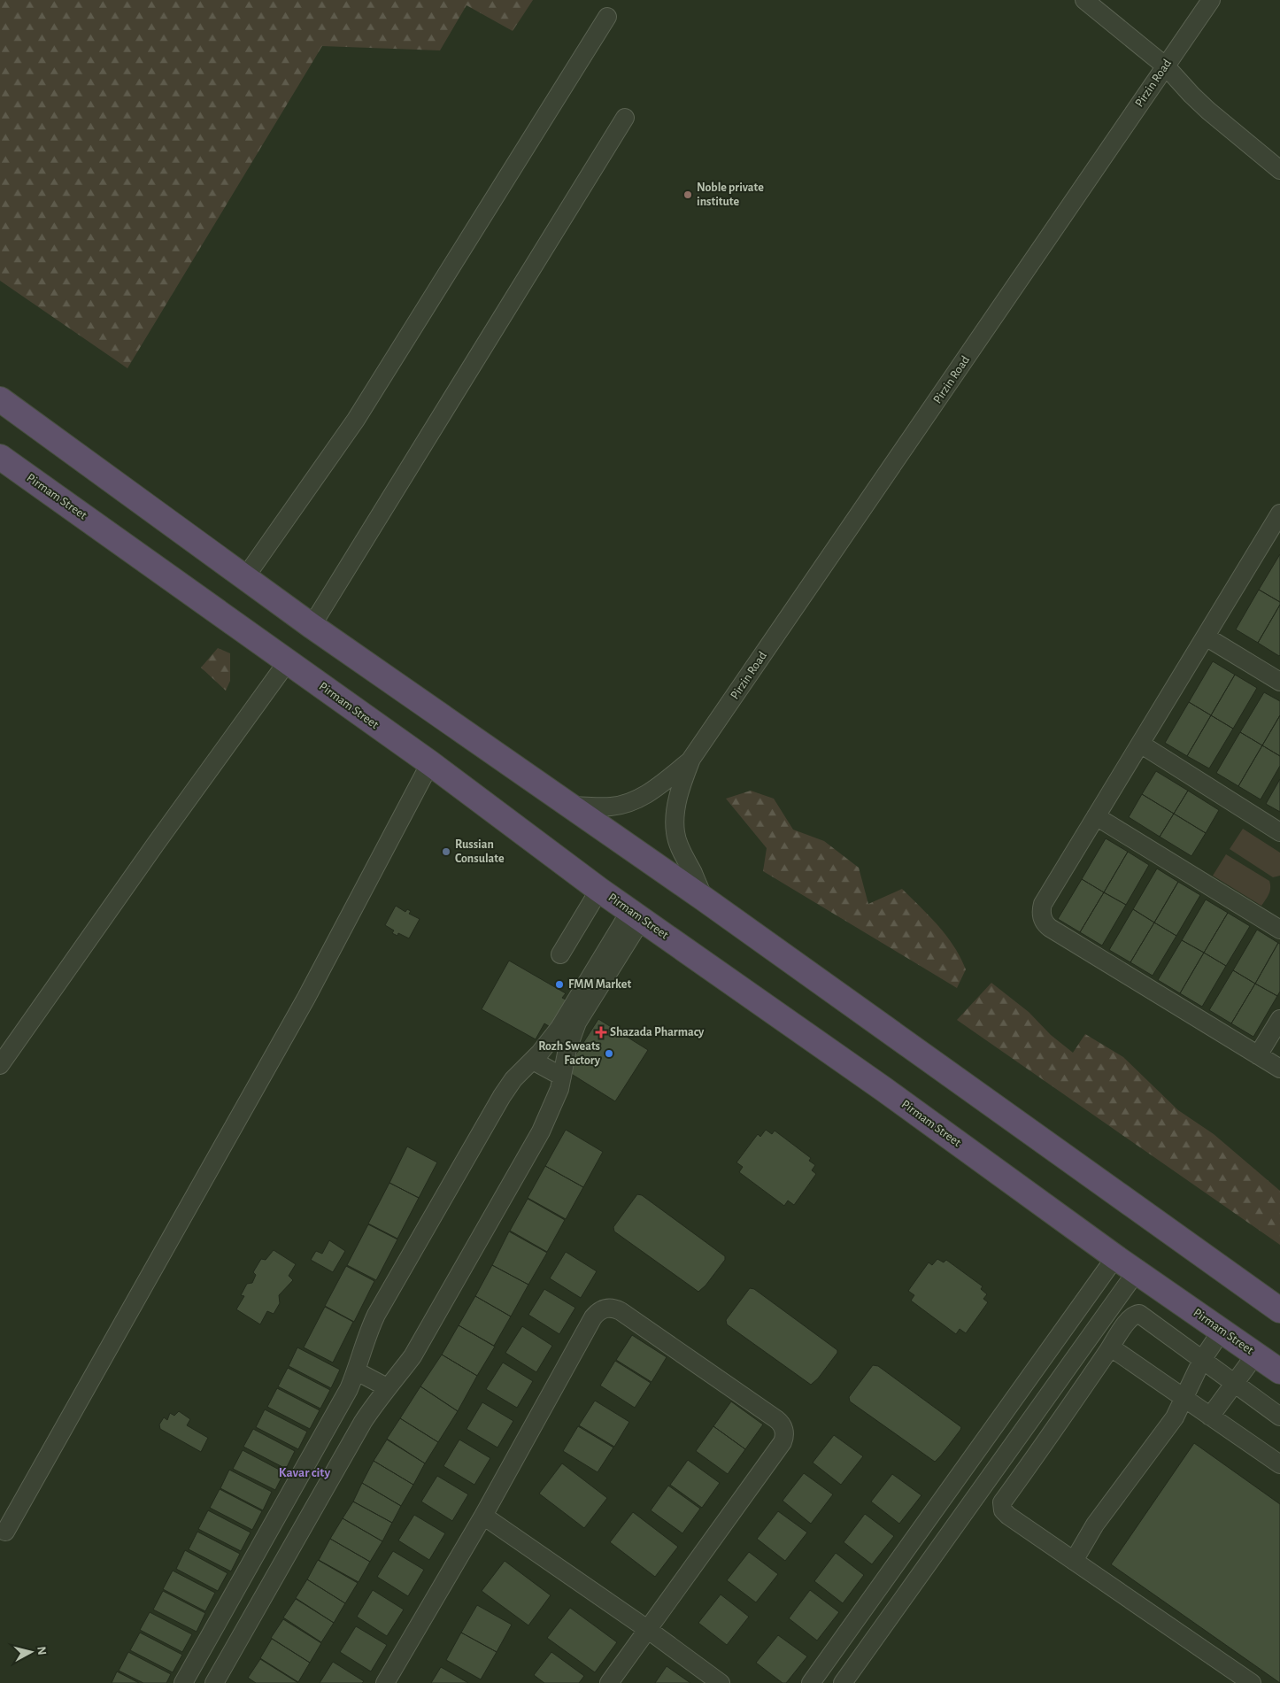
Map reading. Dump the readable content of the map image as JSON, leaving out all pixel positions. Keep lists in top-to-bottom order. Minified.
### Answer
{"streets":{"highway":["Pirmam Street"],"street":["Pirzin Road"]},"districts":["Kavar city"],"places":{"other":["Noble private institute","Russian Consulate","FMM Market","Rozh Sweats Factory"],"health":["Shazada Pharmacy"]},"north":"right"}
